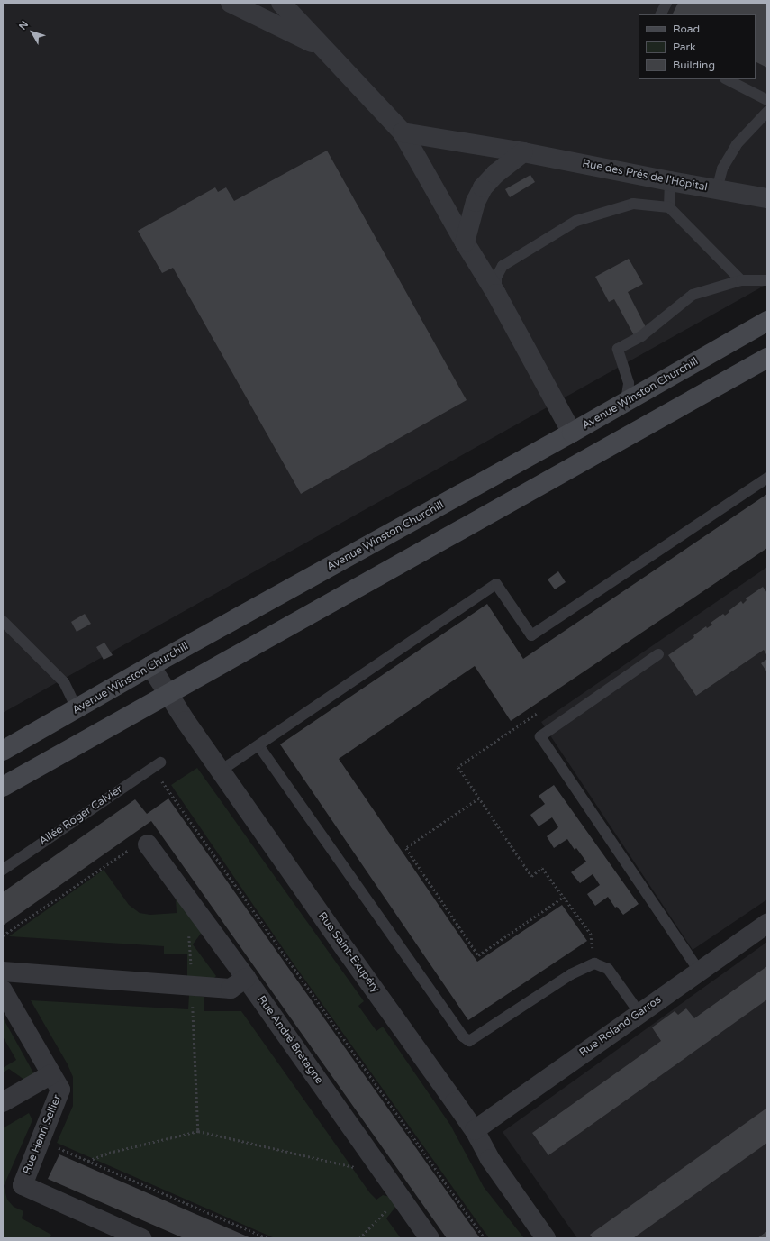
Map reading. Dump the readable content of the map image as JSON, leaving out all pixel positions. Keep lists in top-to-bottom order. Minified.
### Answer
{"streets":{"main road":["Avenue Winston Churchill"],"street":["Rue des Prés de l'Hôpital","Rue Saint-Exupéry","Rue Roland Garros","Rue André Bretagne","Rue Henri Sellier"],"lane":["Allée Roger Calvier"]},"crossings":[["Avenue Winston Churchill","Rue Saint-Exupéry"],["Rue Saint-Exupéry","Rue Roland Garros"]],"legend":["Road","Park","Building"],"north":"top left"}
